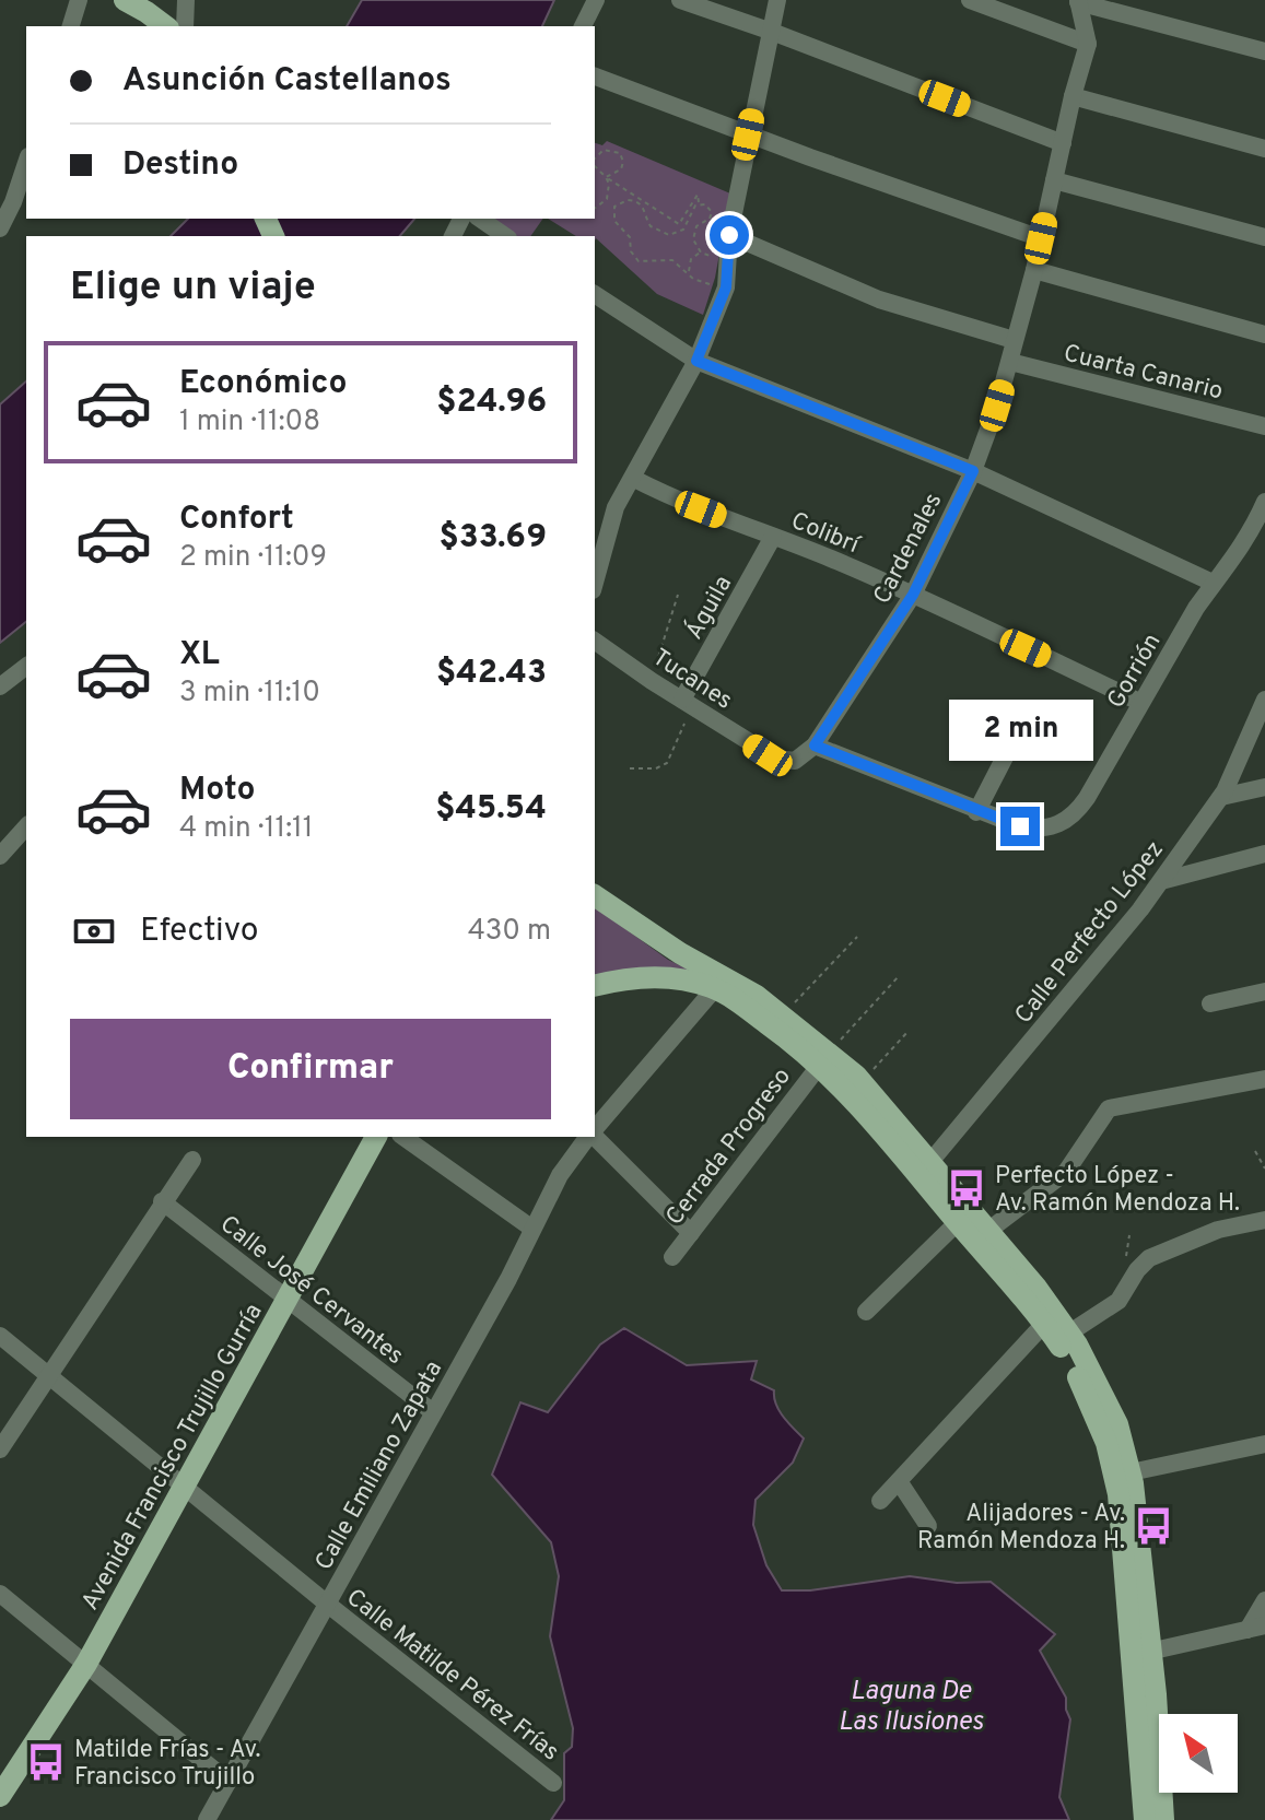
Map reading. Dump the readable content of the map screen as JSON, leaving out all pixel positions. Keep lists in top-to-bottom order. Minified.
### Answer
{"streets":{"main road":["Avenida Francisco Trujillo Gurría"],"street":["Cuarta Canario","Colibrí","Cardenales","Águila","Gorrión","Tucanes","Calle Perfecto López","Cerrada Progreso","Calle José Cervantes","Calle Emiliano Zapata","Calle Matilde Pérez Frías"]},"crossings":[["Cuarta Canario","Cardenales"],["Colibrí","Cardenales"],["Colibrí","Águila"],["Colibrí","Gorrión"],["Cardenales","Tucanes"],["Águila","Tucanes"],["Calle José Cervantes","Avenida Francisco Trujillo Gurría"],["Calle José Cervantes","Calle Emiliano Zapata"],["Avenida Francisco Trujillo Gurría","Calle Matilde Pérez Frías"],["Calle Emiliano Zapata","Calle Matilde Pérez Frías"]],"water":["Laguna De Las Ilusiones"],"places":{"bus stop":["Perfecto López - Av. Ramón Mendoza H.","Alijadores - Av. Ramón Mendoza H.","Matilde Frías - Av. Francisco Trujillo"]},"north":"top left","page":{"banner":["Asunción Castellanos","Destino"],"heading":"Elige un viaje","list":[{"name":"Económico","note":"1 min · 11:08","value":"$24.96"},{"name":"Confort","note":"2 min · 11:09","value":"$33.69"},{"name":"XL","note":"3 min · 11:10","value":"$42.43"},{"name":"Moto","note":"4 min · 11:11","value":"$45.54"}],"bubble":"2 min","pay":["Efectivo","430 m"],"buttons":"Confirmar"}}
